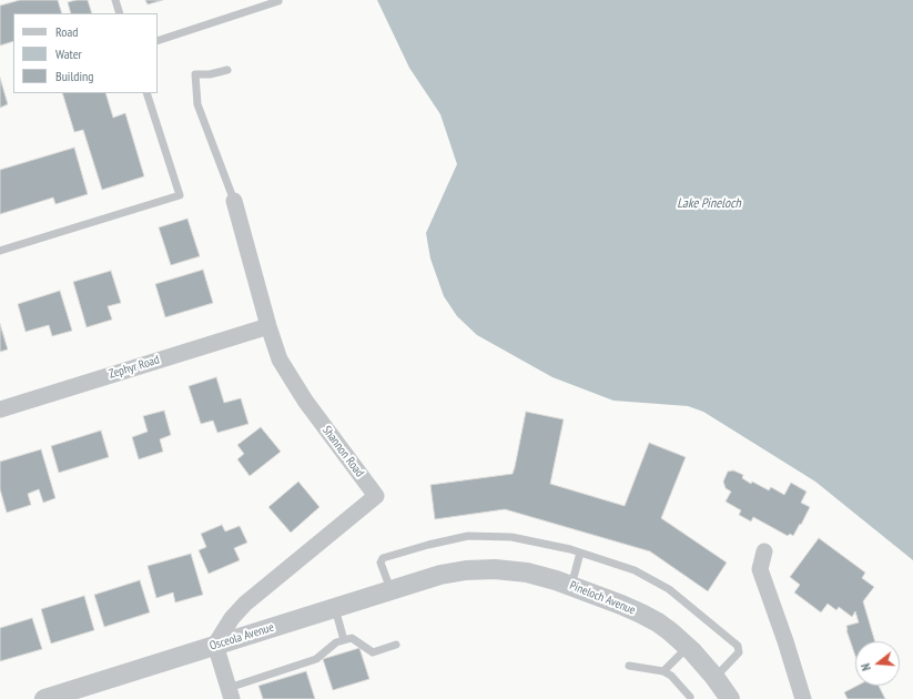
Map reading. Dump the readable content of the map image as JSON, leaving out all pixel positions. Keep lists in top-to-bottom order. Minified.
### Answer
{"streets":{"street":["Zephyr Road","Shannon Road","Pineloch Avenue","Osceola Avenue"]},"crossings":[["Zephyr Road","Shannon Road"],["Shannon Road","Osceola Avenue"],["Pineloch Avenue","Osceola Avenue"]],"water":["Lake Pineloch"],"legend":["Road","Water","Building"],"north":"left"}
